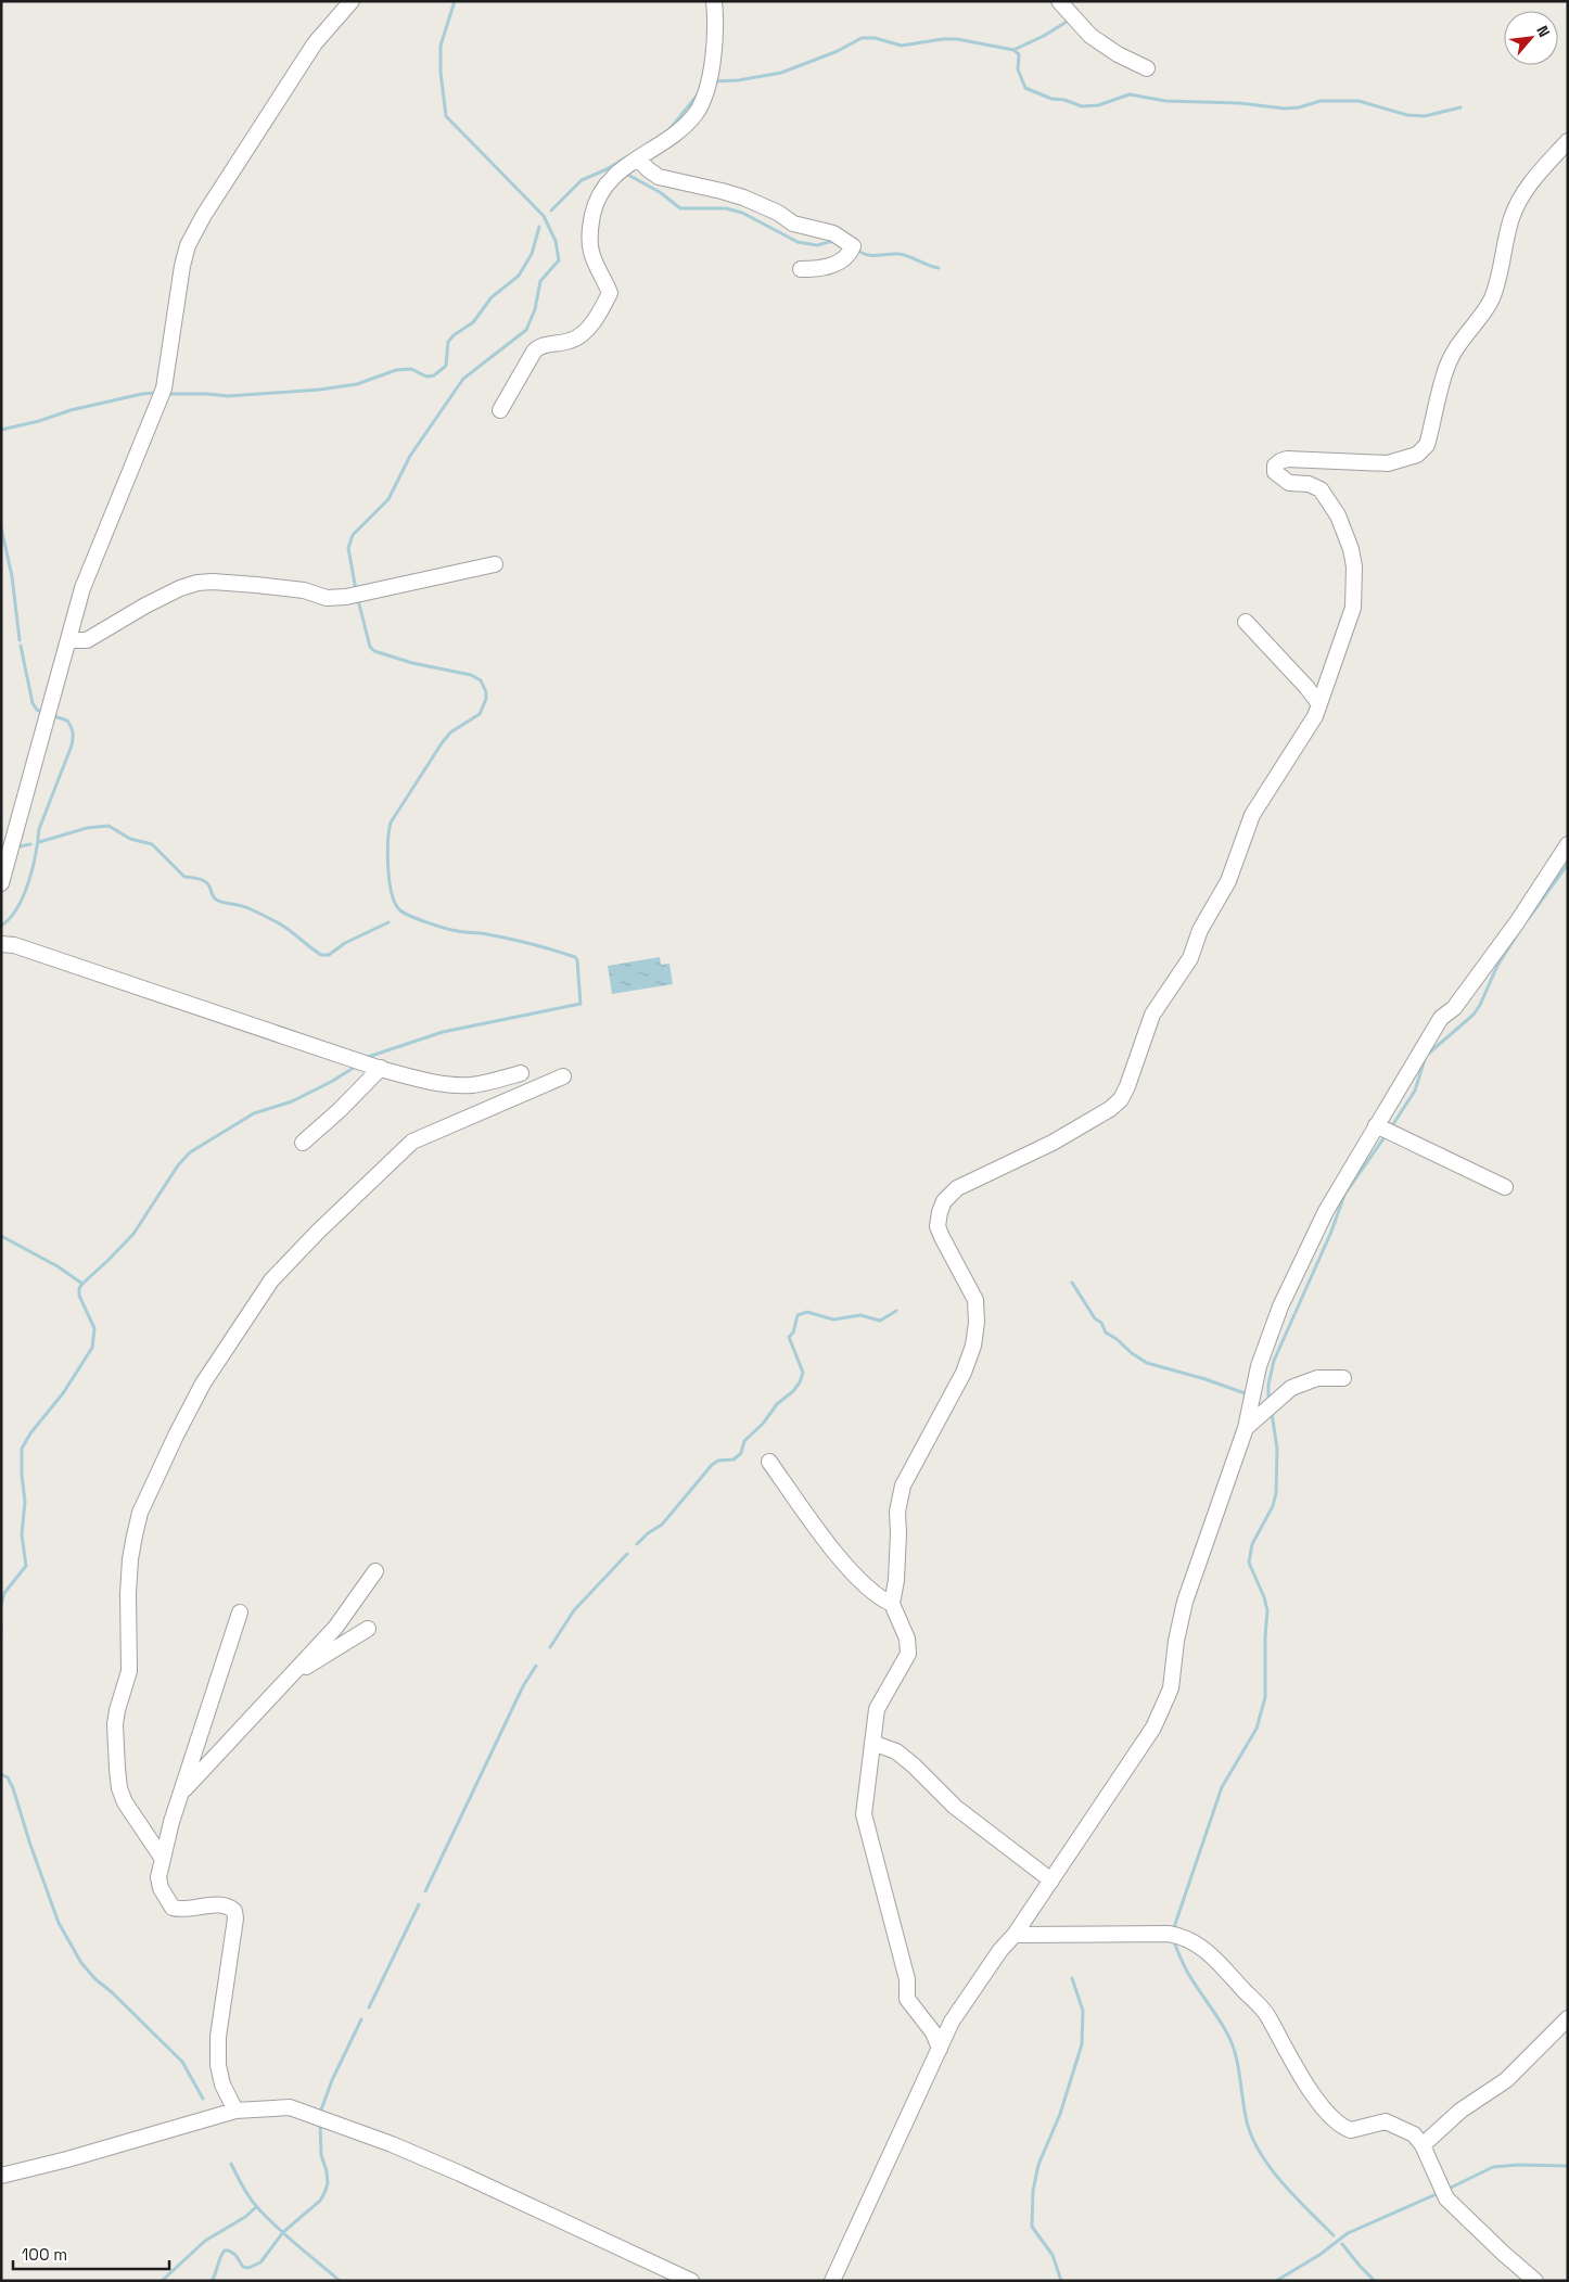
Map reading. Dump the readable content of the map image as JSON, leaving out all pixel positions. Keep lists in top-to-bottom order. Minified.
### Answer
{"scale_bar":"100 m","north":"top right"}
